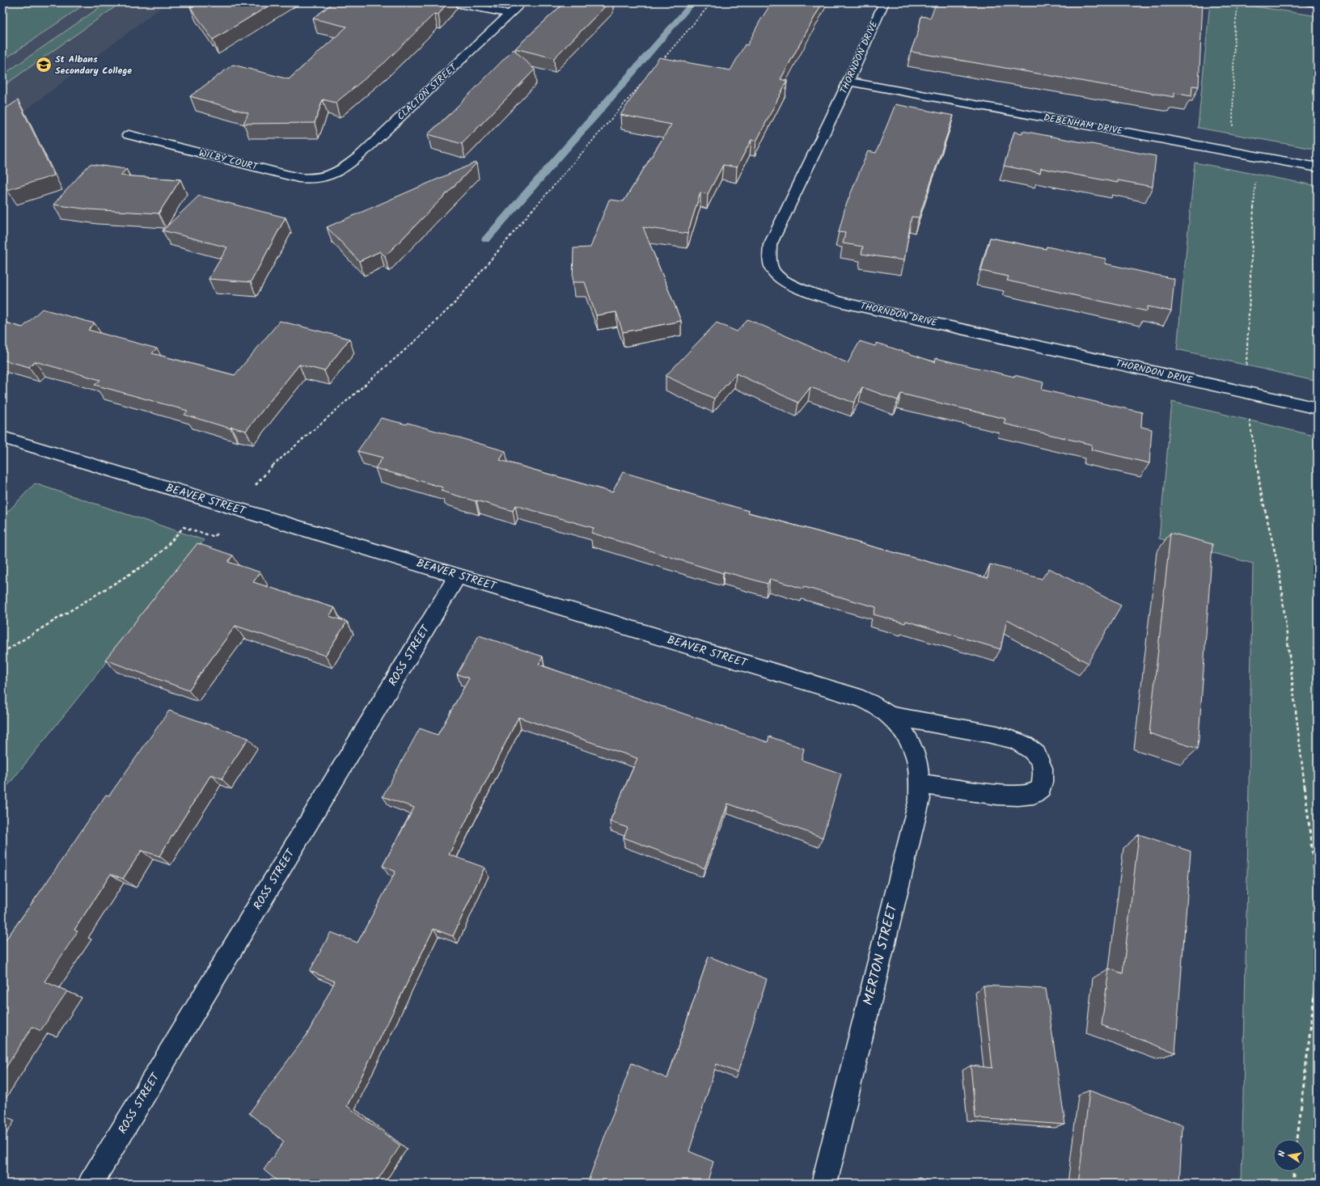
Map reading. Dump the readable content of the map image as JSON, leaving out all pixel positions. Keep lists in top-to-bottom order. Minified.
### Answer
{"streets":{"street":["THORNDON DRIVE","CLACTON STREET","DEBENHAM DRIVE","WILBY COURT","BEAVER STREET","ROSS STREET","MERTON STREET"]},"crossings":[["THORNDON DRIVE","DEBENHAM DRIVE"],["CLACTON STREET","WILBY COURT"],["BEAVER STREET","ROSS STREET"],["BEAVER STREET","MERTON STREET"]],"places":{"school or university":["St Albans Secondary College"]},"north":"left"}
